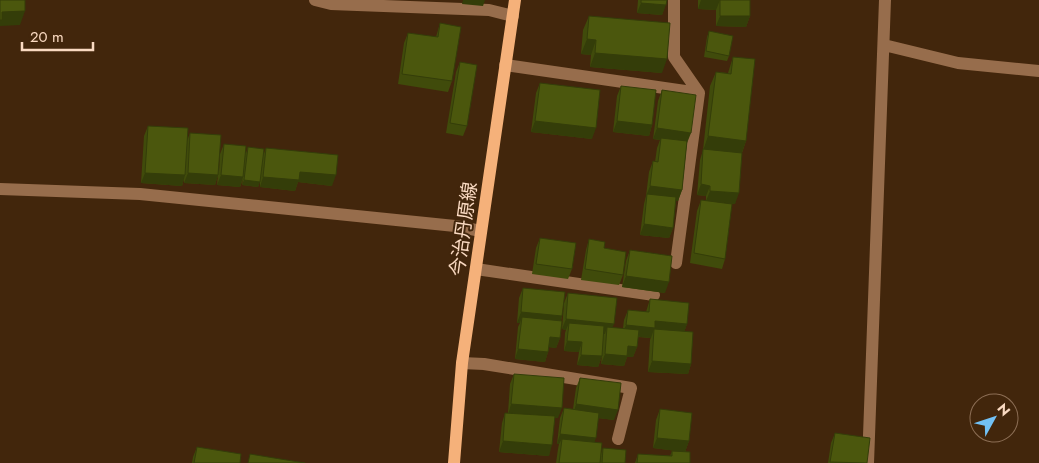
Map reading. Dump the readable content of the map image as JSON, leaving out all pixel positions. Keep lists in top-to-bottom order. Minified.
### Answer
{"streets":{"main road":["今治丹原線"]},"scale_bar":"20 m","north":"top right"}
